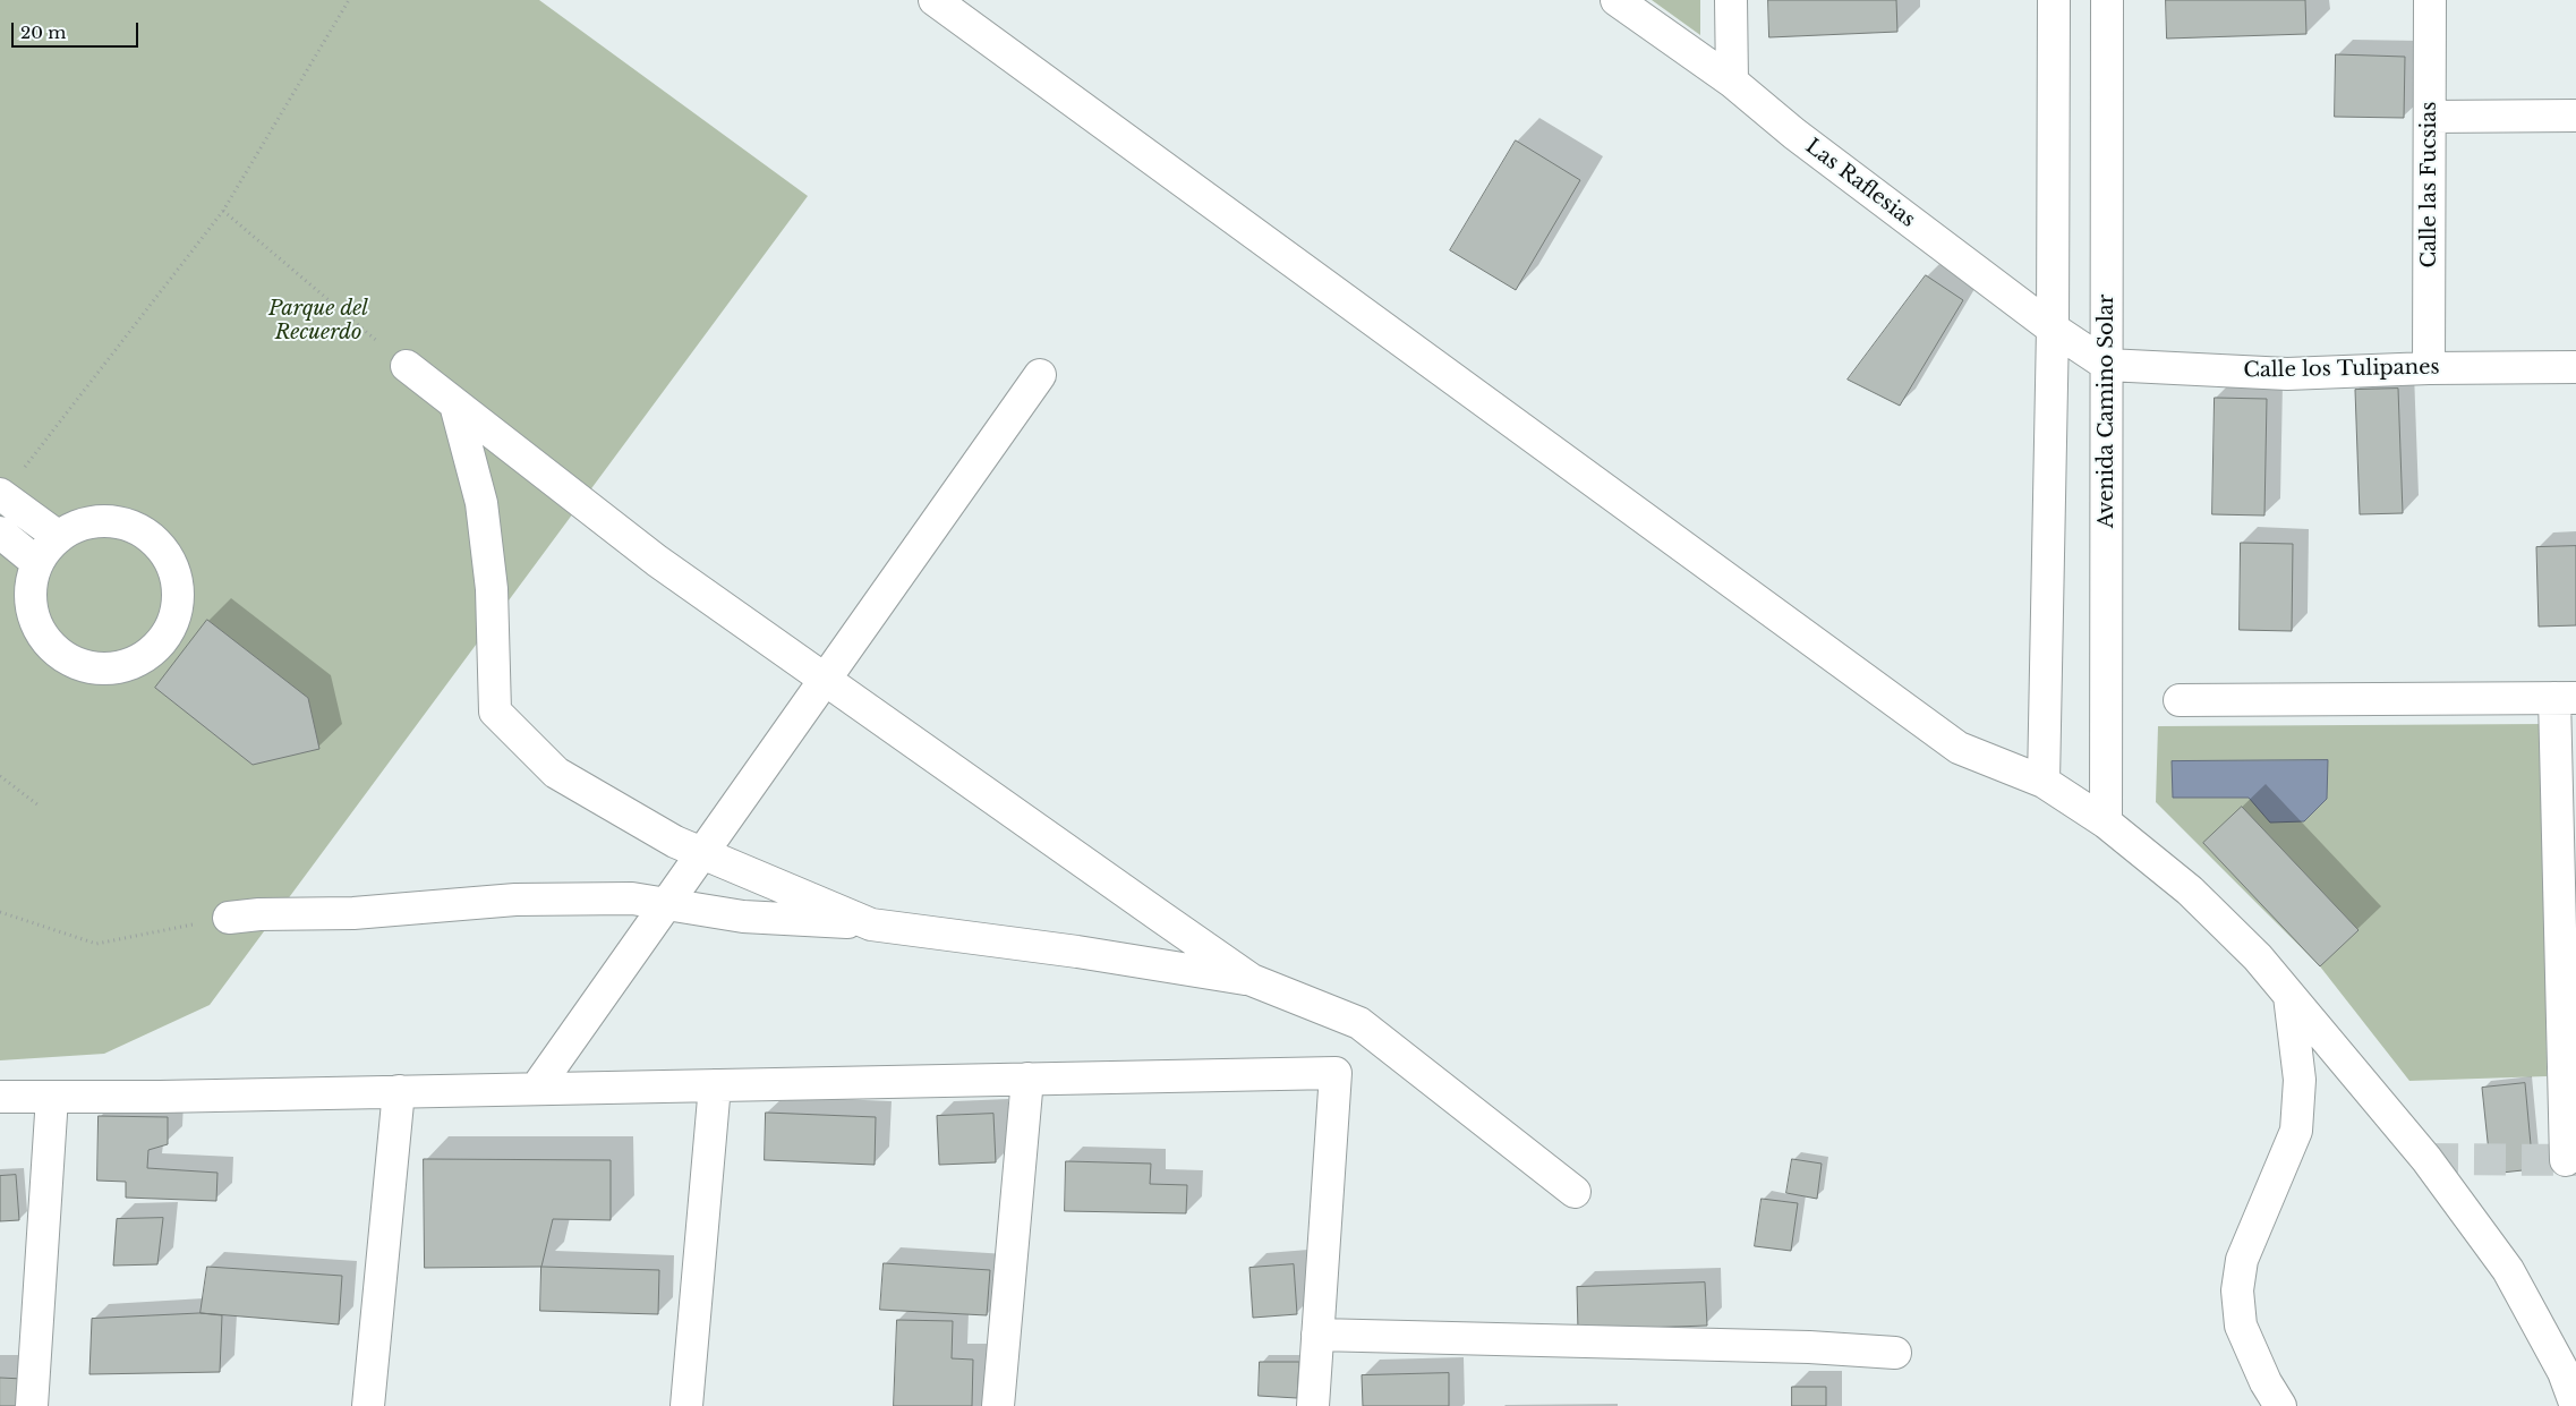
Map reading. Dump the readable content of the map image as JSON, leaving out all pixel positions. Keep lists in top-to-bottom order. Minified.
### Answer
{"streets":{"street":["Las Raflesias","Calle las Fucsias","Calle los Tulipanes","Avenida Camino Solar"]},"crossings":[["Las Raflesias","Calle los Tulipanes"],["Las Raflesias","Avenida Camino Solar"],["Calle las Fucsias","Calle los Tulipanes"],["Calle los Tulipanes","Avenida Camino Solar"]],"parks":["Parque del Recuerdo"],"scale_bar":"20 m"}
